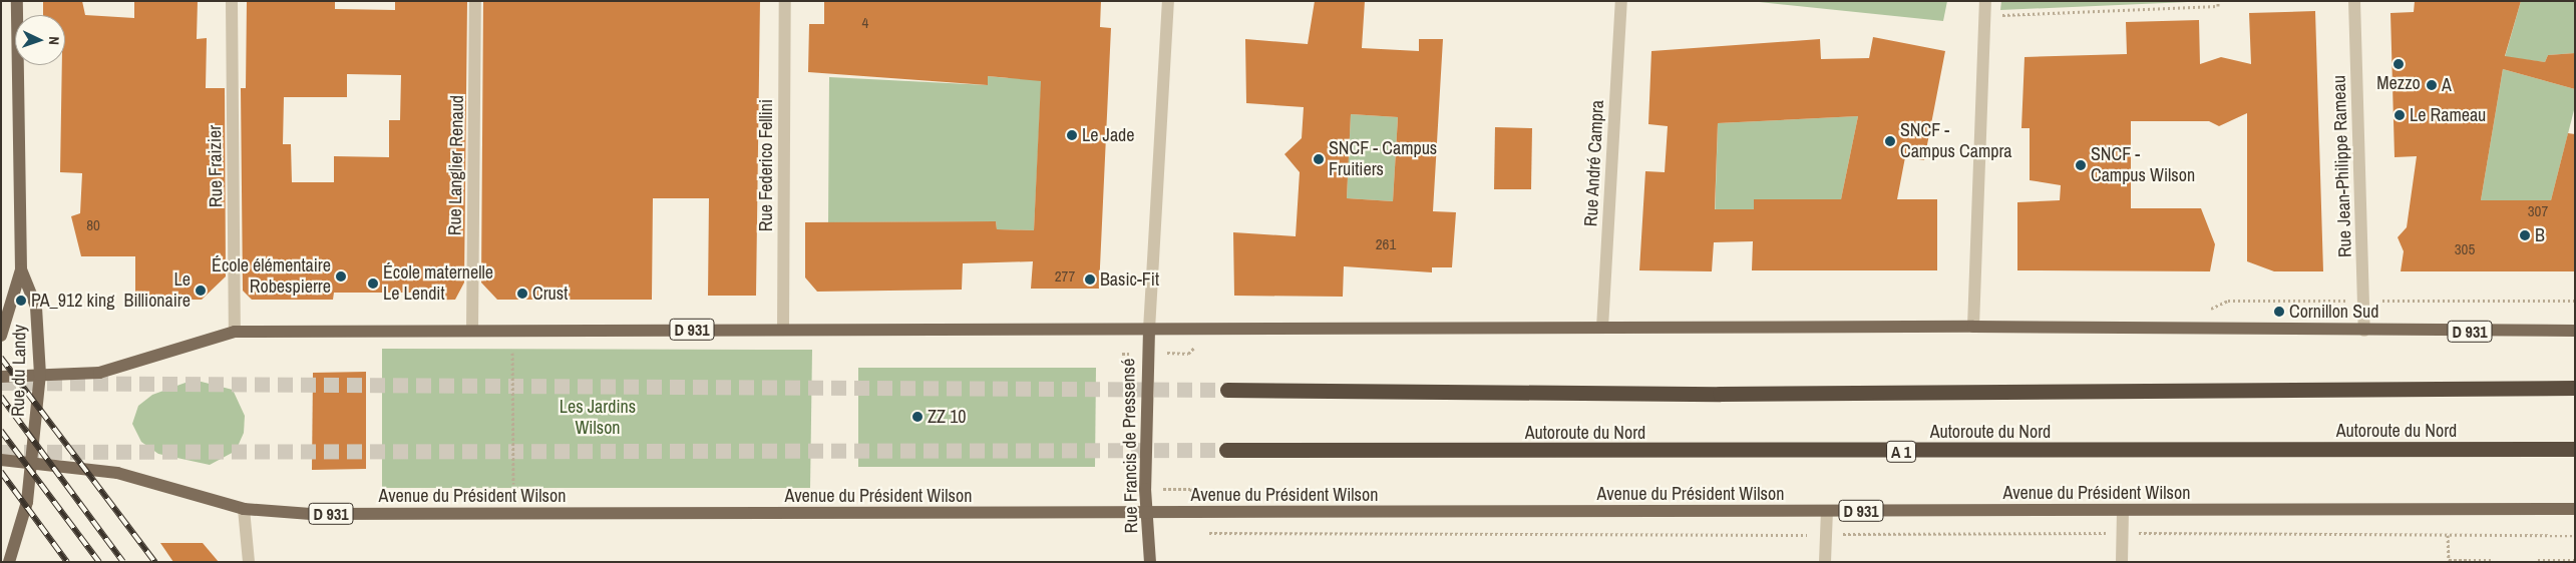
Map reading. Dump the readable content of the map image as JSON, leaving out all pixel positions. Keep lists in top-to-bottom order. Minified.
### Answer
{"streets":{"highway":["Autoroute du Nord","A 1"],"main road":["D 931","Rue du Landy","Rue Francis de Pressensé","Avenue du Président Wilson"],"street":["Rue André Campra","Rue Langlier Renaud","Rue Federico Fellini","Rue Fraizier","Rue Jean-Philippe Rameau"]},"crossings":[["Rue André Campra","D 931"],["Rue Langlier Renaud","D 931"],["Rue Federico Fellini","D 931"],["Rue Fraizier","D 931"],["Rue Jean-Philippe Rameau","D 931"],["D 931","Rue du Landy"],["D 931","Rue Francis de Pressensé"],["Rue du Landy","Avenue du Président Wilson"],["Rue Francis de Pressensé","Avenue du Président Wilson"]],"parks":["Les Jardins Wilson"],"places":["Mezzo","A","Le Rameau","Le Jade","SNCF - Campus Campra","SNCF - Campus Fruitiers","SNCF - Campus Wilson","B","École élémentaire Robespierre","Basic-Fit","École maternelle Le Lendit","Le Billionaire","Crust","PA_912 king","Cornillon Sud","ZZ 10"],"house_numbers":["4","307","80","261","305","277"],"north":"right"}
